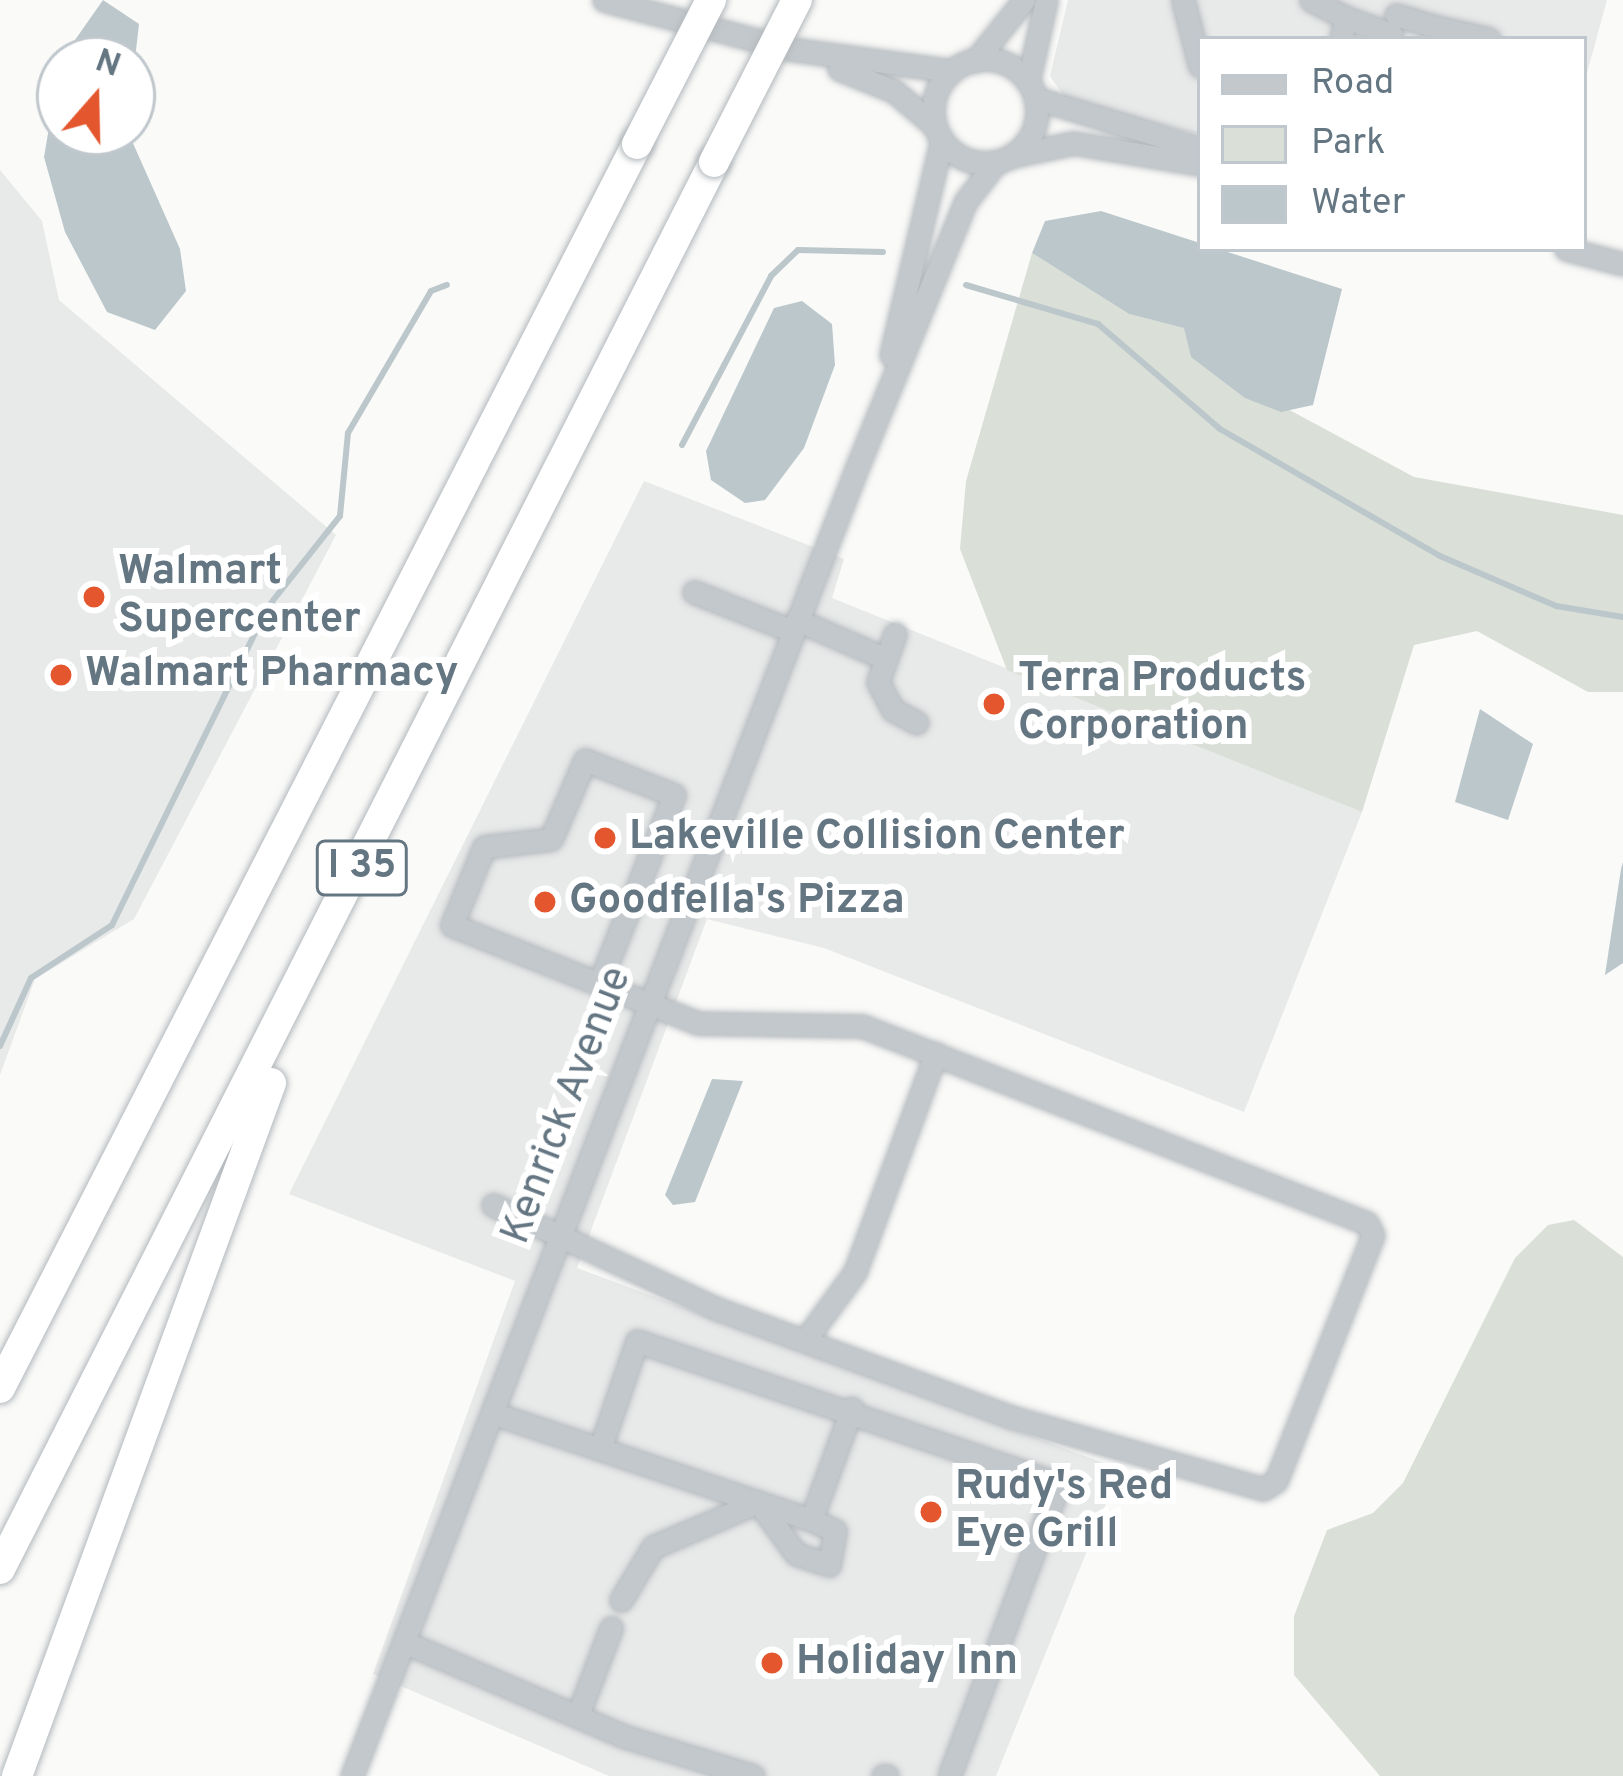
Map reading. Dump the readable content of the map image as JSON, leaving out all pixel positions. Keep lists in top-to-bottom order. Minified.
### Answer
{"streets":{"highway":["I 35"],"street":["Kenrick Avenue"]},"places":["Walmart Supercenter","Walmart Pharmacy","Terra Products Corporation","Lakeville Collision Center","Goodfella's Pizza","Rudy's Red Eye Grill","Holiday Inn"],"legend":["Road","Park","Water"],"north":"top"}
